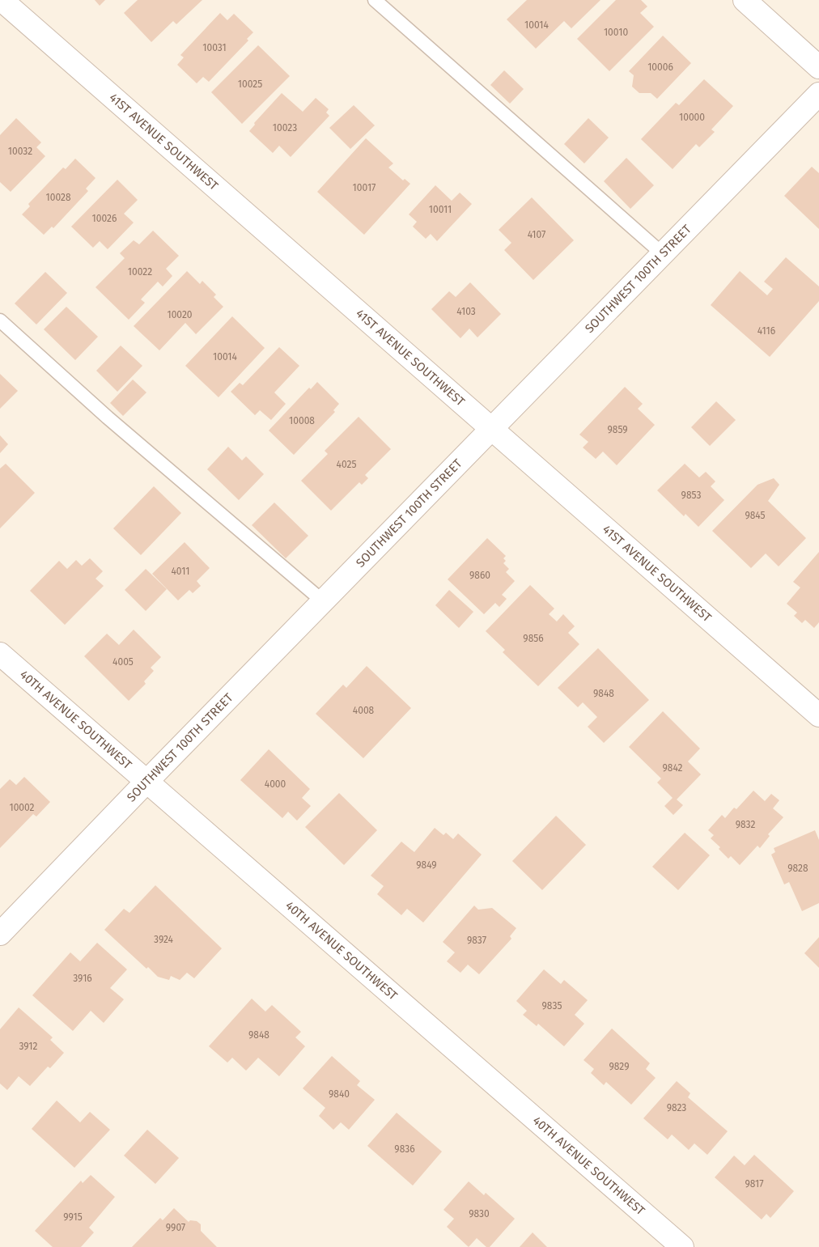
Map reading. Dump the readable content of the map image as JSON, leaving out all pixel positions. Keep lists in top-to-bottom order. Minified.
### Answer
{"streets":{"street":["41ST AVENUE SOUTHWEST","SOUTHWEST 100TH STREET","40TH AVENUE SOUTHWEST"]},"crossings":[["41ST AVENUE SOUTHWEST","SOUTHWEST 100TH STREET"],["SOUTHWEST 100TH STREET","40TH AVENUE SOUTHWEST"]],"house_numbers":["10014","10010","10031","10006","10025","10000","10023","10032","10017","10028","10011","10026","4107","10022","4103","10020","4116","10014","10008","9859","4025","9853","9845","4011","9860","9856","4005","9848","4008","9842","4000","10002","9832","9849","9828","3924","9837","3916","9835","9848","3912","9829","9840","9823","9836","9817","9830","9915","9907"]}
